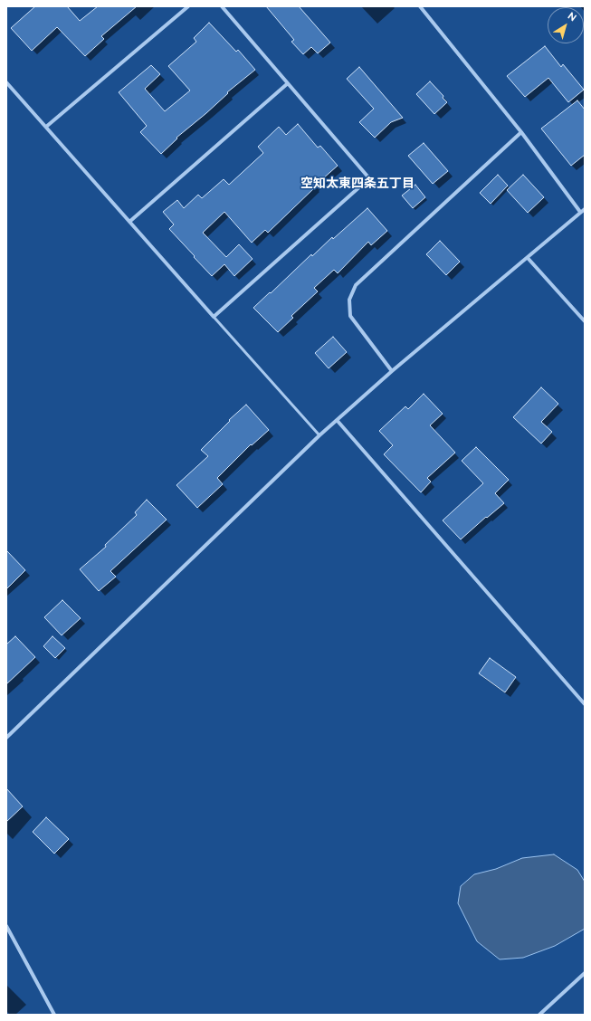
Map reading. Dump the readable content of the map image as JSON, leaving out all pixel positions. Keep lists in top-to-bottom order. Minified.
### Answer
{"districts":["空知太東四条五丁目"],"north":"top right"}
